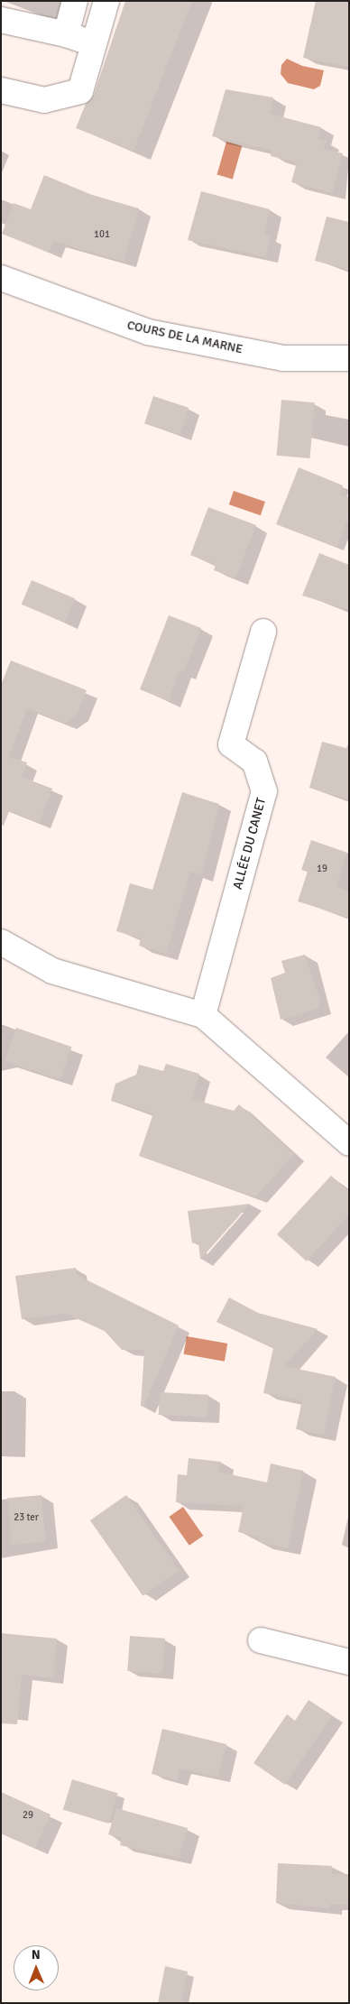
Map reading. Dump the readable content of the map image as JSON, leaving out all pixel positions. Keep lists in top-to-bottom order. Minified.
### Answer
{"streets":{"street":["COURS DE LA MARNE","ALLÉE DU CANET"]},"house_numbers":["101","19","23 ter","29"],"north":"top"}
